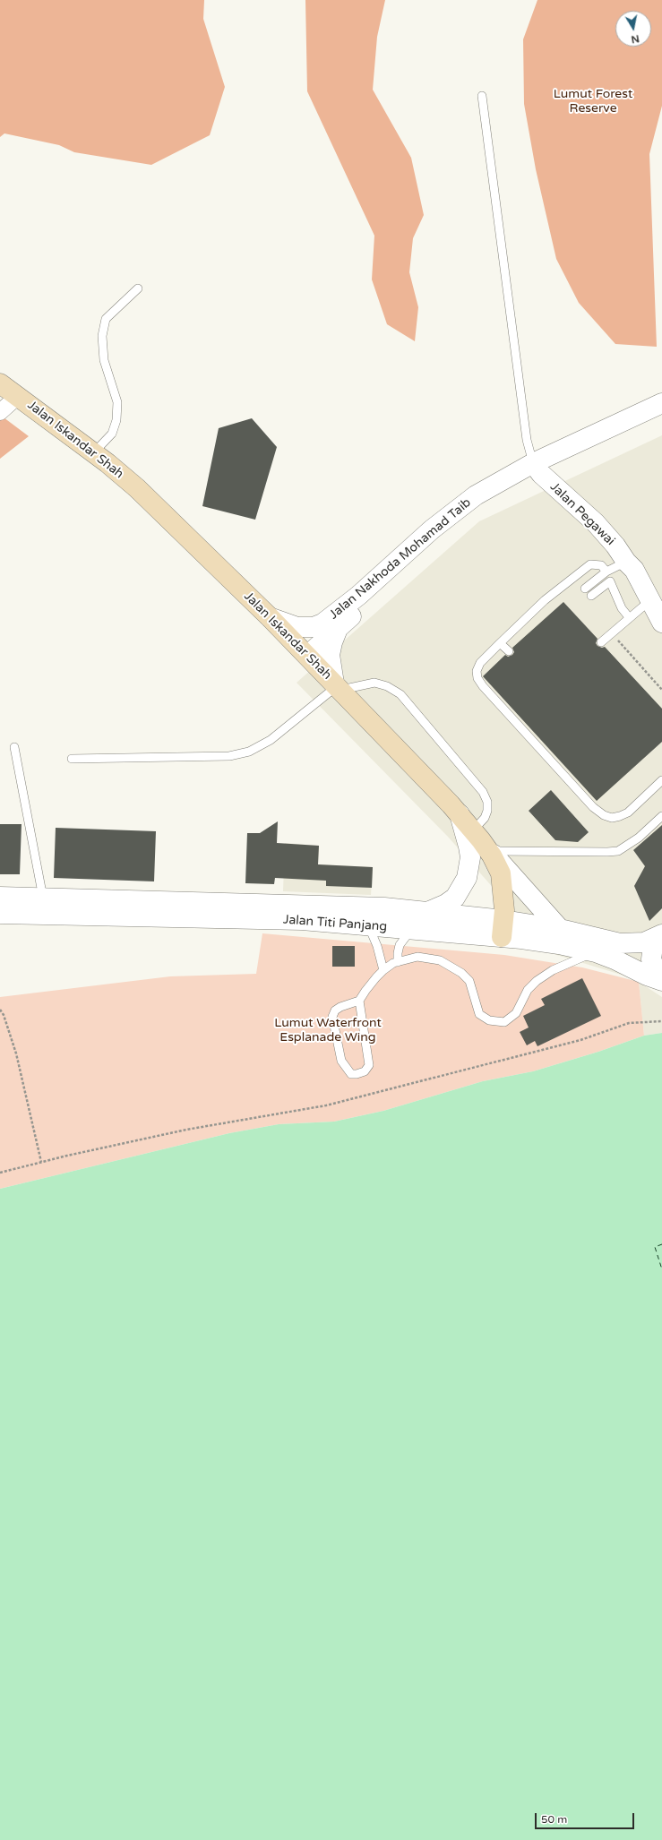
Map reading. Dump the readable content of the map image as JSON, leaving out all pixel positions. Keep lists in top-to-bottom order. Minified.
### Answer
{"streets":{"main road":["Jalan Iskandar Shah"],"street":["Jalan Pegawai","Jalan Nakhoda Mohamad Taib","Jalan Titi Panjang"]},"crossings":[["Jalan Iskandar Shah","Jalan Nakhoda Mohamad Taib"],["Jalan Iskandar Shah","Jalan Titi Panjang"],["Jalan Pegawai","Jalan Nakhoda Mohamad Taib"]],"parks":["Lumut Forest Reserve","Lumut Waterfront Esplanade Wing"],"scale_bar":"50 m","north":"bottom"}
